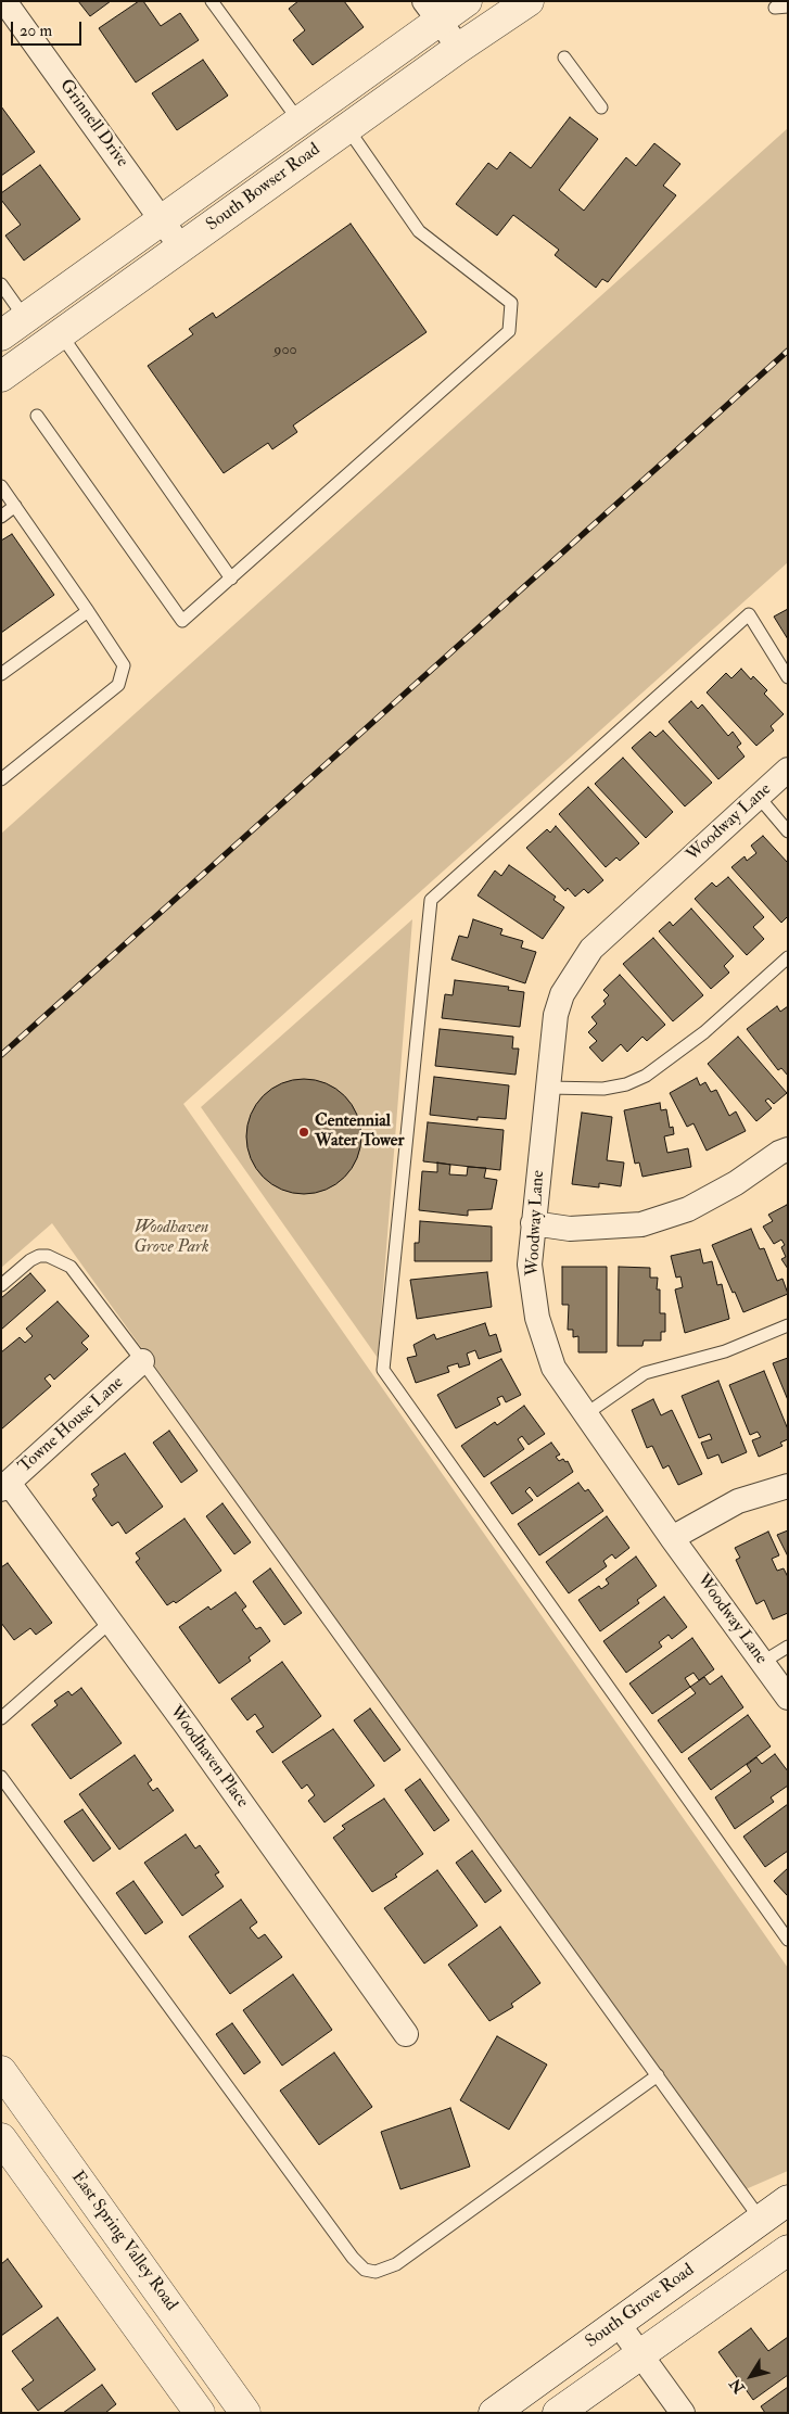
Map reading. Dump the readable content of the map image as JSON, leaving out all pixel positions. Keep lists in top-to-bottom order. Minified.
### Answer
{"streets":{"street":["Grinnell Drive","South Bowser Road","Woodway Lane","Towne House Lane","Woodhaven Place","East Spring Valley Road","South Grove Road"]},"crossings":[["Grinnell Drive","South Bowser Road"],["Towne House Lane","Woodhaven Place"]],"parks":["Woodhaven Grove Park"],"places":["Centennial Water Tower"],"house_numbers":["900"],"scale_bar":"20 m","north":"bottom left"}
